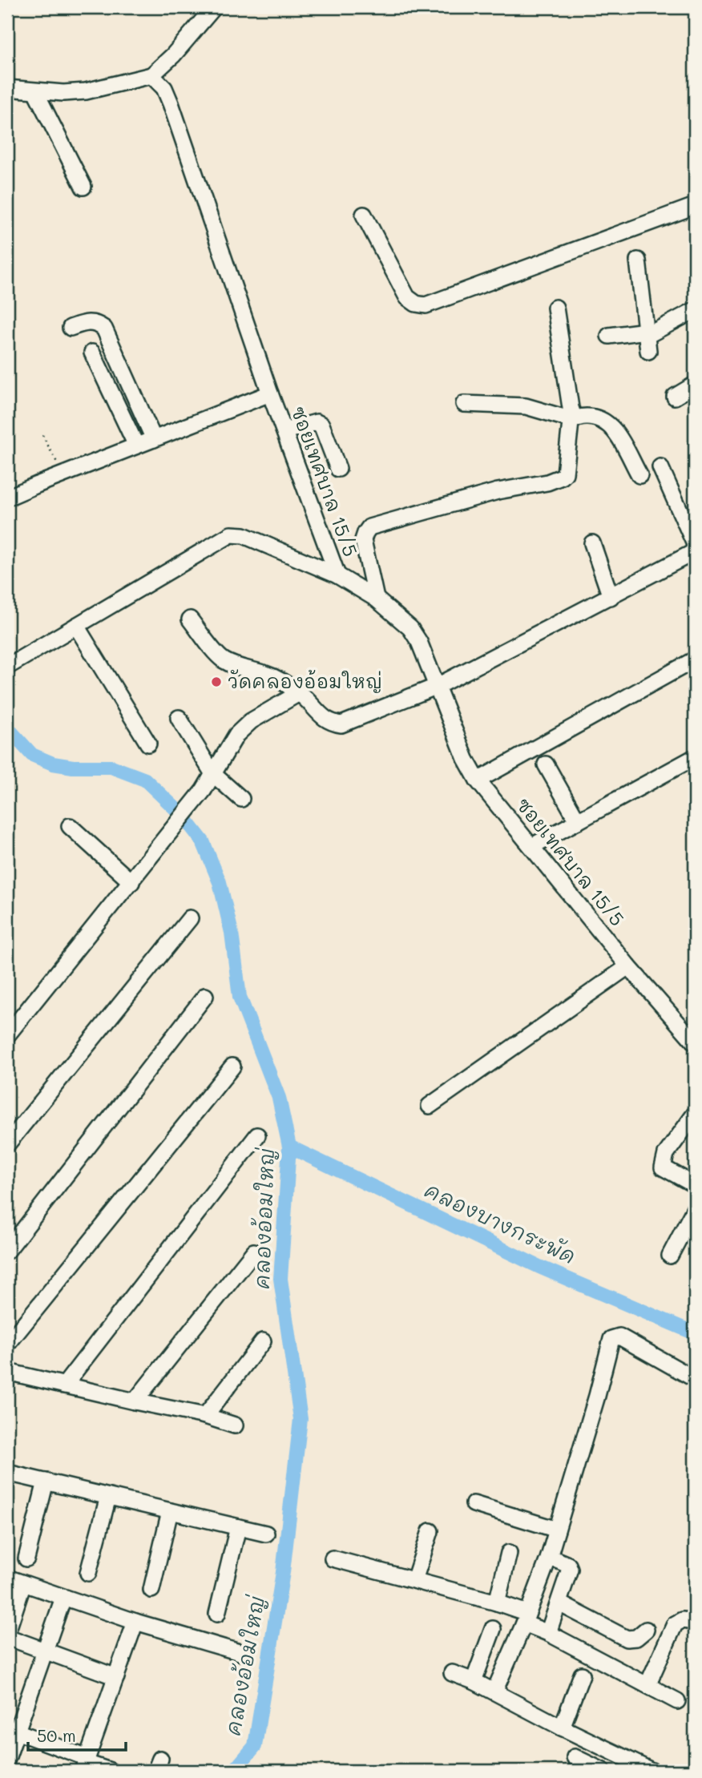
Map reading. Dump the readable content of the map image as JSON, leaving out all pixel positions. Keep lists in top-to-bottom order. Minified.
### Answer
{"streets":{"street":["ซอยเทศบาล 15/5"]},"water":["คลองอ้อมใหญ่","คลองบางกระพัด"],"places":["วัดคลองอ้อมใหญ่"],"scale_bar":"50 m"}
